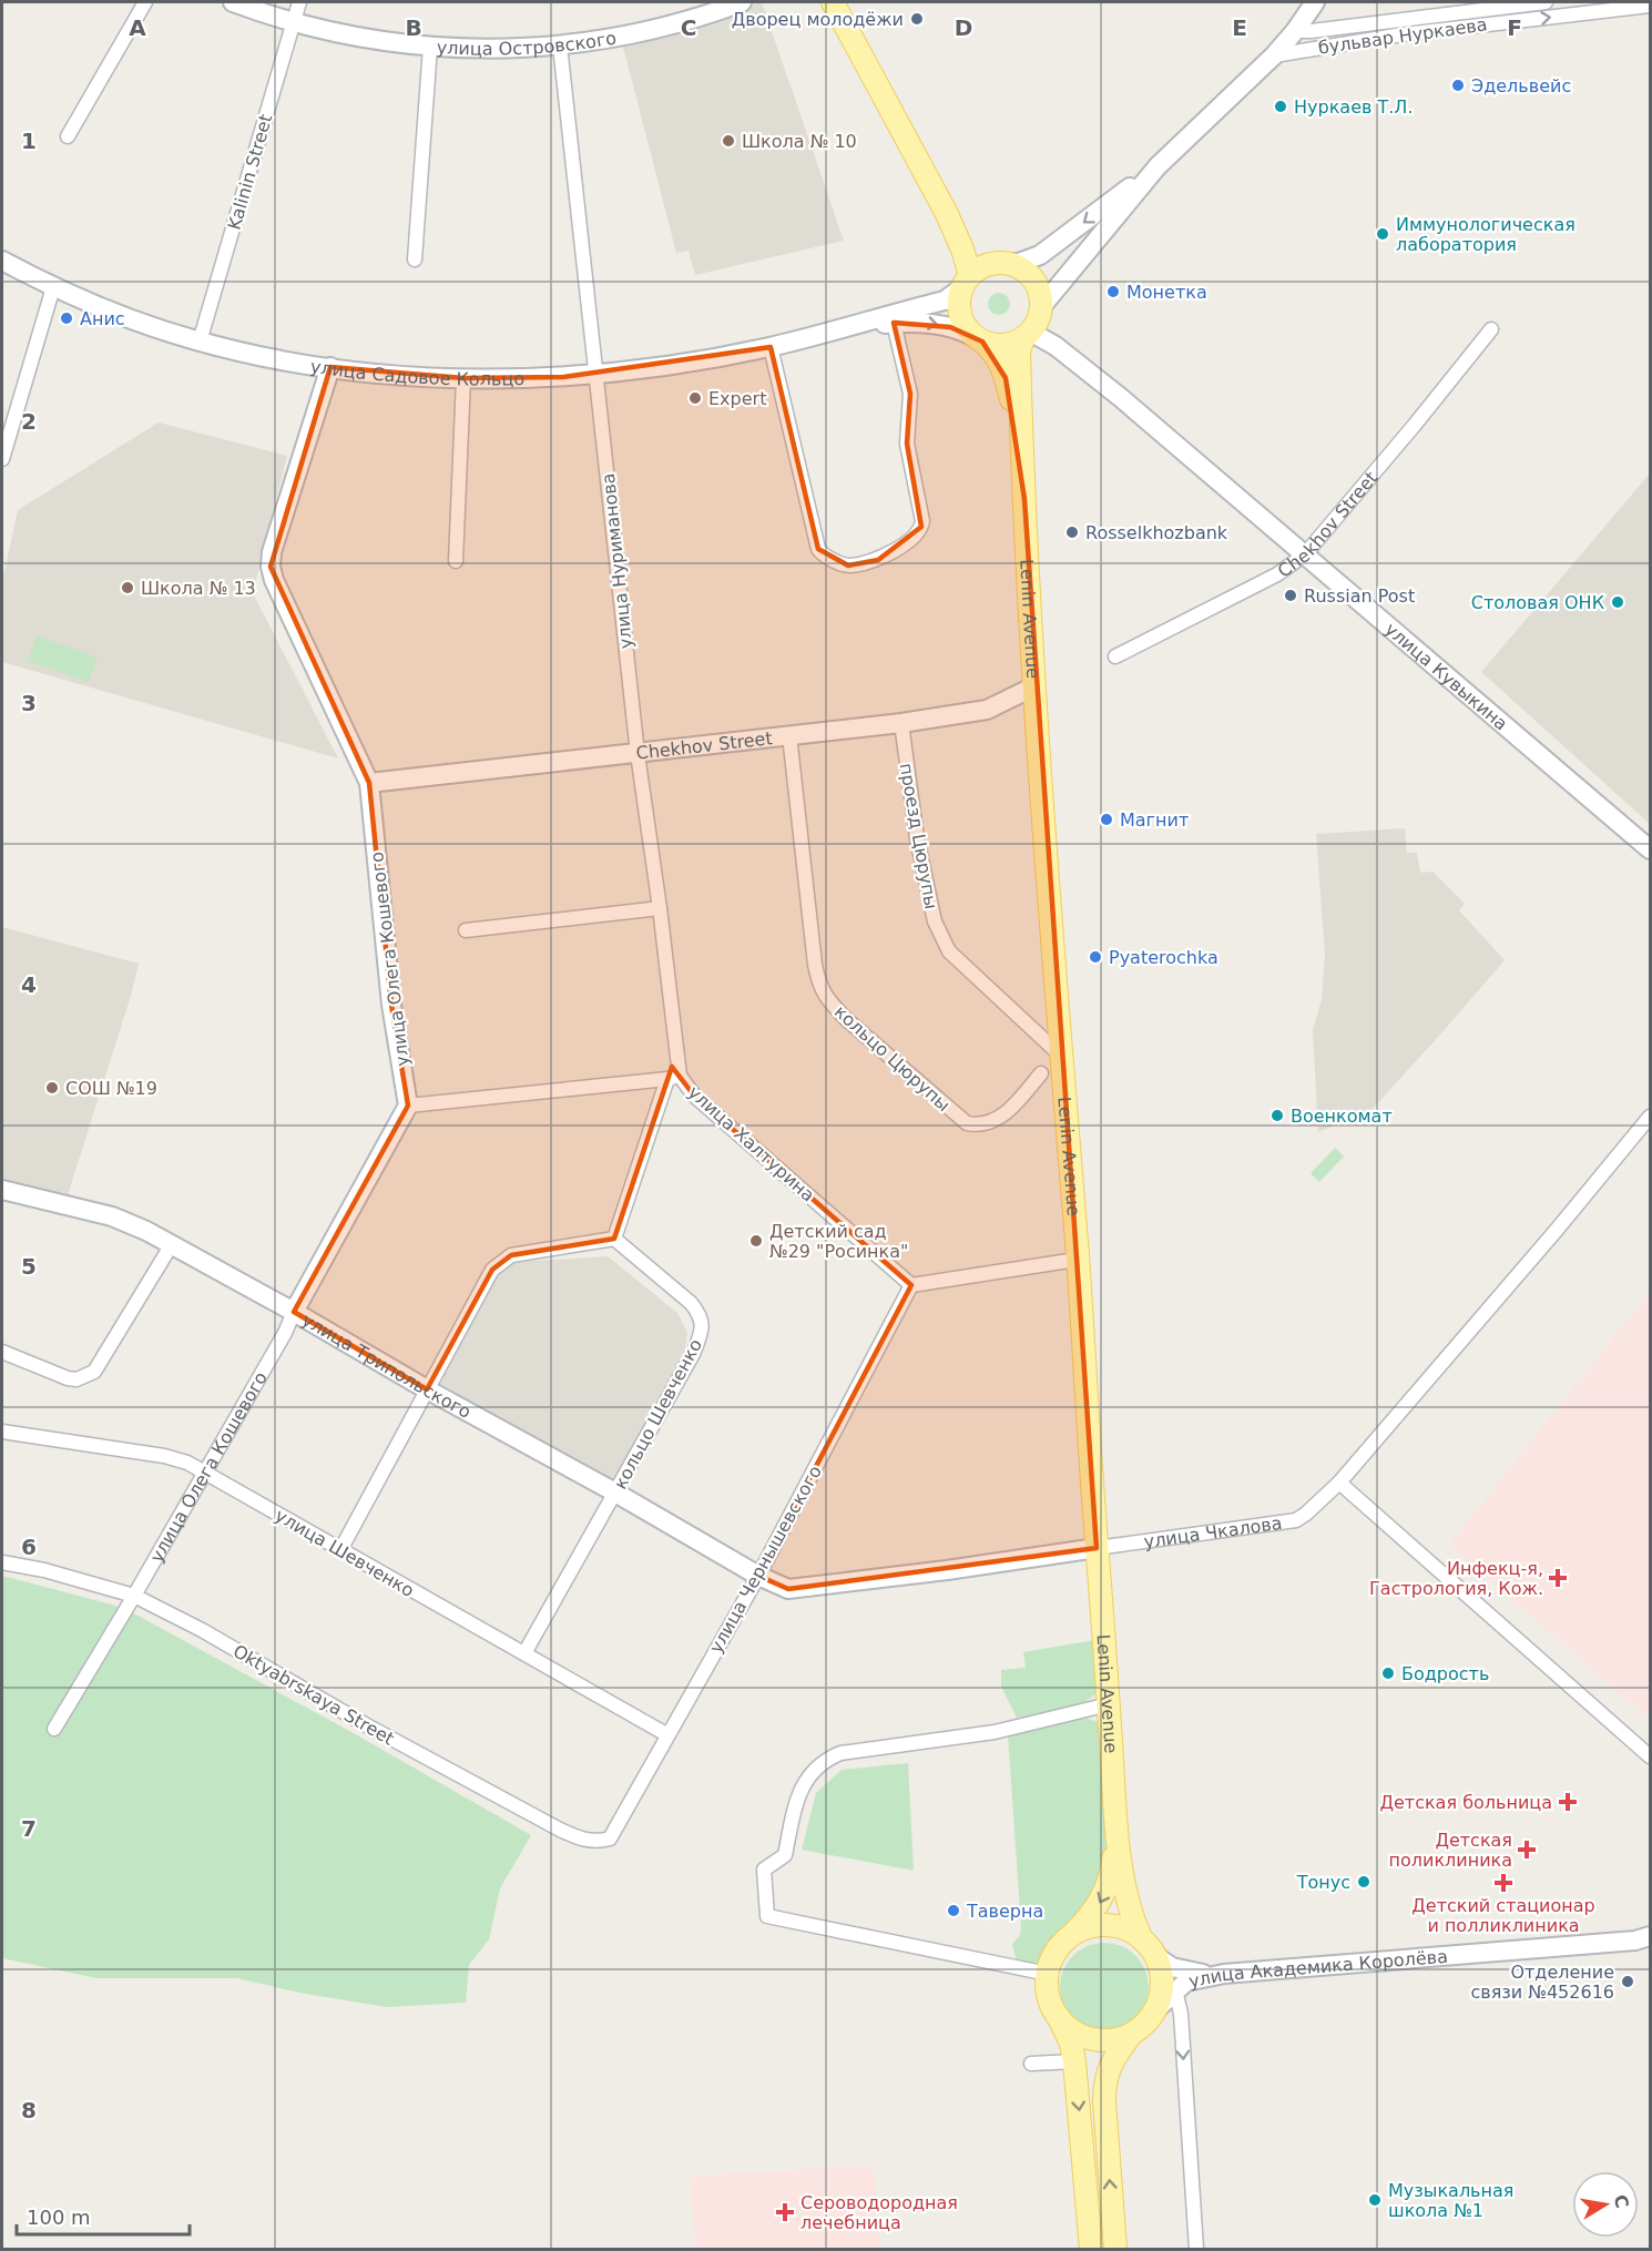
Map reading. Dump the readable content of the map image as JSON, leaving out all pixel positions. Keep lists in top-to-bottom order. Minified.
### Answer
{"streets":{"main road":["Lenin Avenue"],"street":["бульвар Нуркаева","улица Островского","Kalinin Street","улица Садовое Кольцо","Chekhov Street","улица Нуриманова","улица Кувыкина","проезд Цюрупы","улица Олега Кошевого","кольцо Цюрупы","улица Халтурина","улица Трипольского","кольцо Шевченко","улица Чкалова","улица Шевченко","улица Чернышевского","Oktyabrskaya Street","улица Академика Королёва"]},"crossings":[["улица Островского","Kalinin Street"],["улица Островского","улица Нуриманова"],["Kalinin Street","улица Садовое Кольцо"],["улица Садовое Кольцо","улица Нуриманова"],["улица Садовое Кольцо","Lenin Avenue"],["улица Садовое Кольцо","улица Кувыкина"],["улица Садовое Кольцо","улица Олега Кошевого"],["Chekhov Street","улица Нуриманова"],["Chekhov Street","Lenin Avenue"],["Chekhov Street","улица Кувыкина"],["Chekhov Street","проезд Цюрупы"],["Chekhov Street","улица Олега Кошевого"],["Chekhov Street","кольцо Цюрупы"],["улица Нуриманова","улица Халтурина"],["Lenin Avenue","улица Кувыкина"],["Lenin Avenue","проезд Цюрупы"],["Lenin Avenue","улица Чкалова"],["Lenin Avenue","улица Академика Королёва"],["улица Олега Кошевого","улица Халтурина"],["улица Олега Кошевого","улица Трипольского"],["улица Олега Кошевого","улица Шевченко"],["улица Олега Кошевого","Oktyabrskaya Street"],["улица Халтурина","улица Чернышевского"],["улица Трипольского","кольцо Шевченко"],["улица Трипольского","улица Чкалова"],["улица Трипольского","улица Чернышевского"],["кольцо Шевченко","улица Шевченко"],["улица Чкалова","улица Чернышевского"],["улица Шевченко","улица Чернышевского"],["улица Чернышевского","Oktyabrskaya Street"]],"places":{"other":["Дворец молодёжи","Эдельвейс","Нуркаев Т.Л.","Школа № 10","Иммунологическая лаборатория","Монетка","Анис","Expert","Rosselkhozbank","Школа № 13","Russian Post","Столовая ОНК","Магнит","Pyaterochka","СОШ №19","Военкомат","Детский сад №29 \"Росинка\"","Бодрость","Тонус","Таверна","Отделение связи №452616","Музыкальная школа №1"],"health":["Инфекц-я, Гастрология, Кож.","Детская больница","Детская поликлиника","Детский стационар и полликлиника","Сероводородная лечебница"]},"scale_bar":"100 m","north":"right","grid":{"columns":["A","B","C","D","E","F"],"rows":["1","2","3","4","5","6","7","8"]}}
